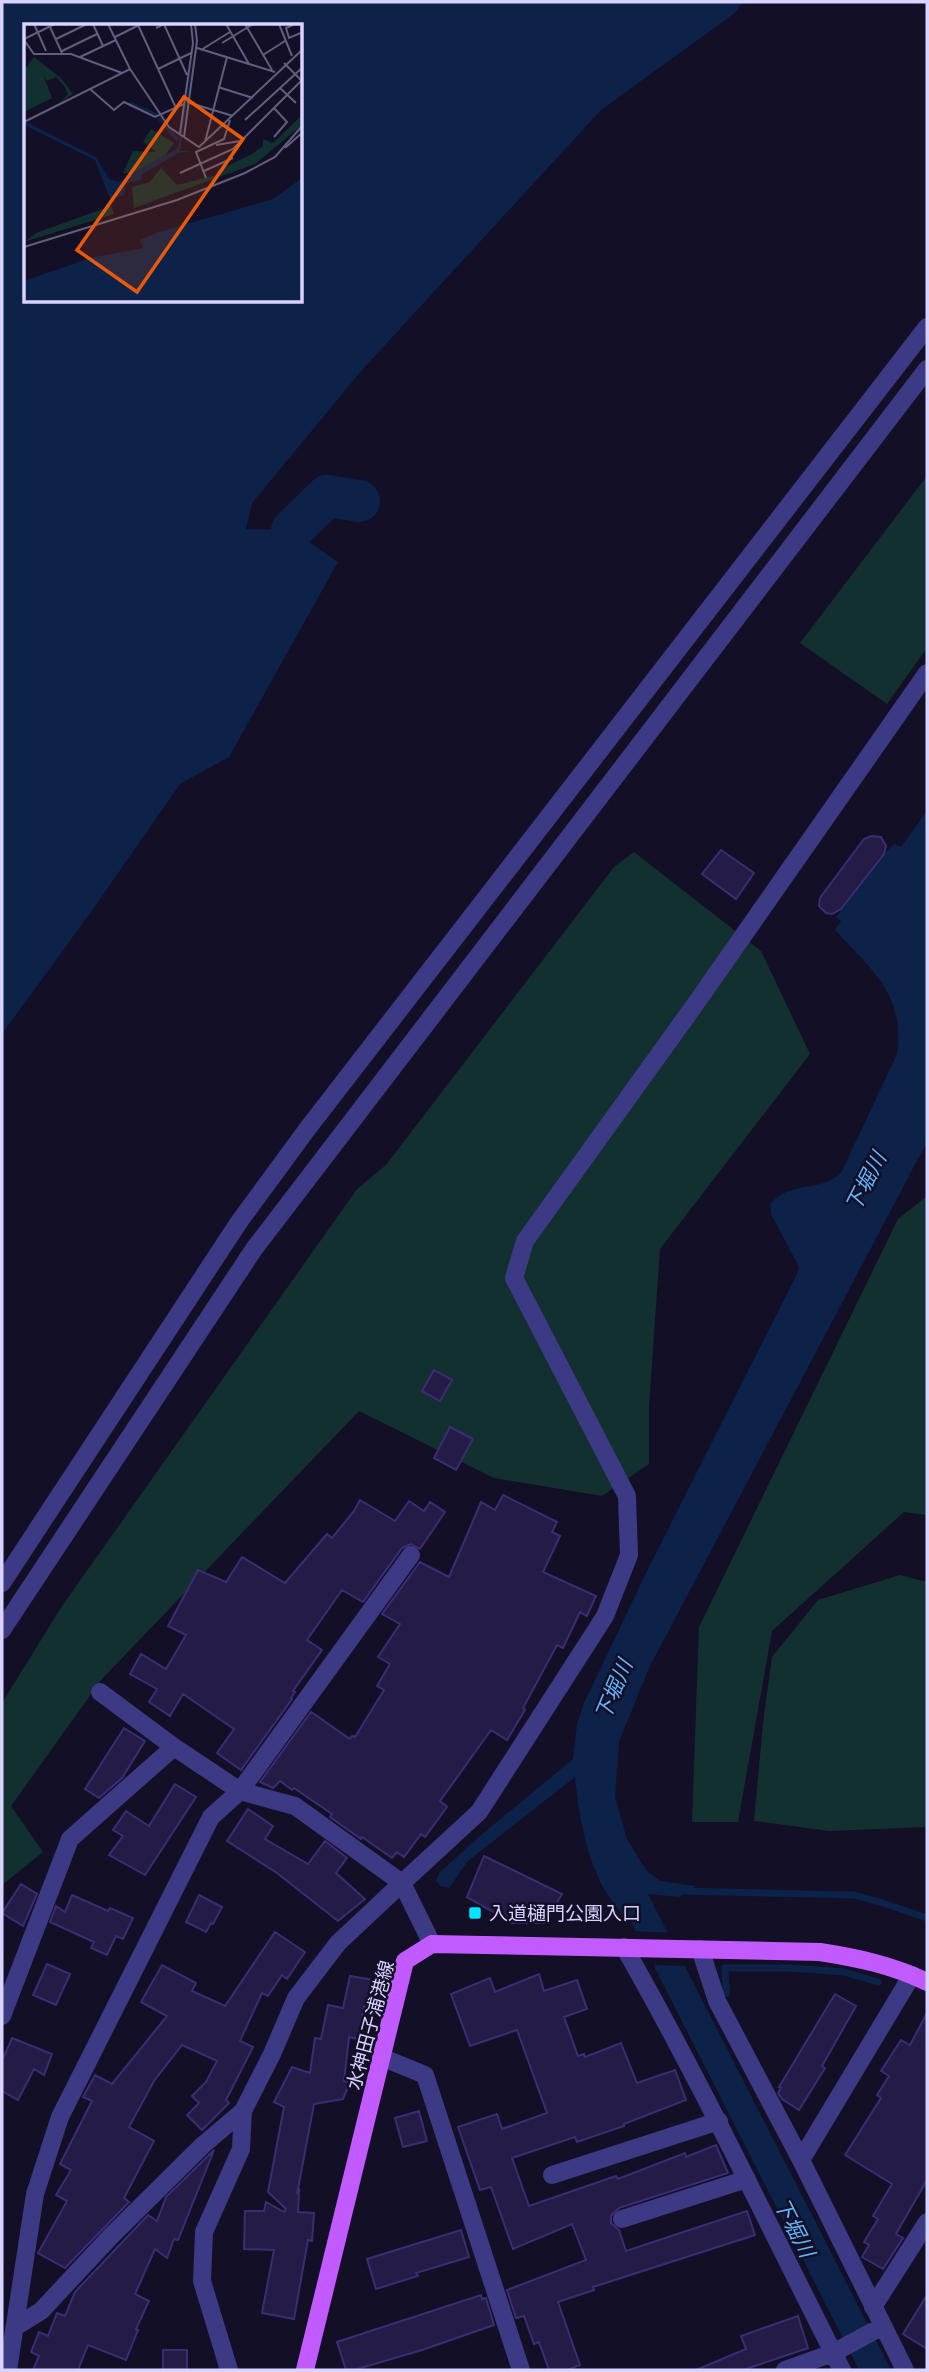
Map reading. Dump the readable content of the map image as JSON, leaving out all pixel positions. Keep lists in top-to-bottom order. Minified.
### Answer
{"streets":{"main road":["水神田子浦港線"]},"water":["下堀川"],"places":{"transit":["入道樋門公園入口"]}}
